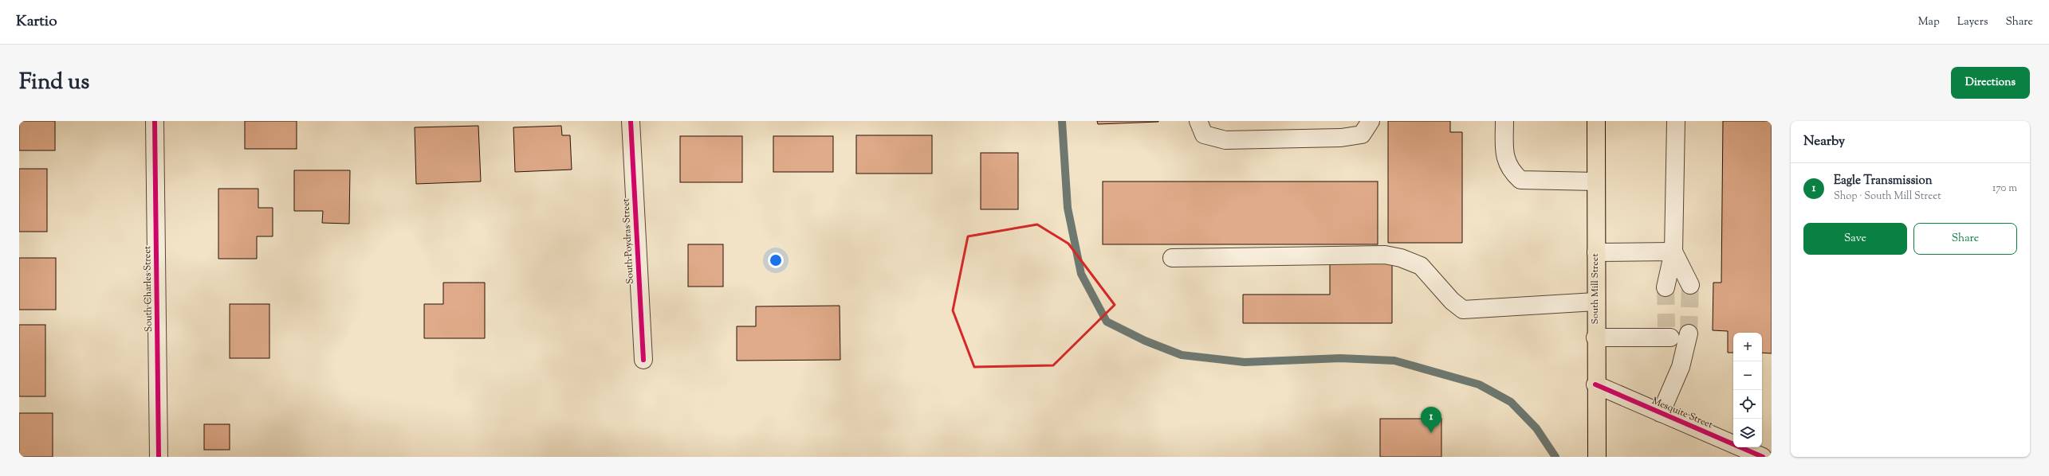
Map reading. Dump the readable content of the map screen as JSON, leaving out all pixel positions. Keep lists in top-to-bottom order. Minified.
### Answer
{"streets":{"main road":["South Mill Street"],"street":["South Poydras Street","South Charles Street","Mesquite Street"]},"crossings":[["South Mill Street","Mesquite Street"]],"page":{"header":"Kartio","nav":["Map","Layers","Share"],"title":"Find us","buttons":["Directions",["Save","Share"]],"heading":"Nearby","list":[{"mark":"1","name":"Eagle Transmission","note":"Shop · South Mill Street","value":"170 m"}],"map_buttons":["+","−"],"pins":"1"}}
